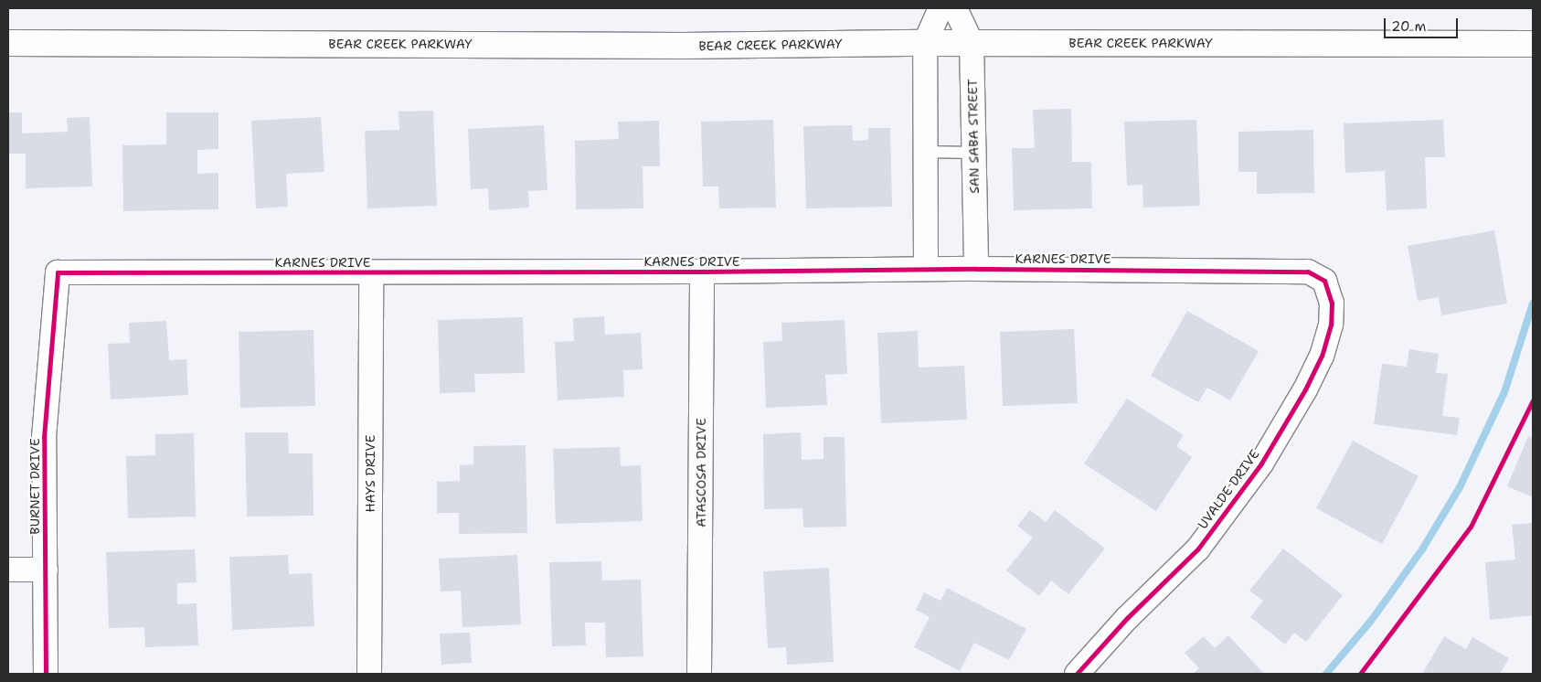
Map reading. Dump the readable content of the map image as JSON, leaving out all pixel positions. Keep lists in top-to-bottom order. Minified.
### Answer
{"streets":{"main road":["BEAR CREEK PARKWAY"],"street":["SAN SABA STREET","KARNES DRIVE","ATASCOSA DRIVE","HAYS DRIVE","BURNET DRIVE","UVALDE DRIVE"]},"crossings":[["BEAR CREEK PARKWAY","SAN SABA STREET"],["SAN SABA STREET","KARNES DRIVE"],["KARNES DRIVE","ATASCOSA DRIVE"],["KARNES DRIVE","HAYS DRIVE"],["KARNES DRIVE","BURNET DRIVE"],["KARNES DRIVE","UVALDE DRIVE"]],"scale_bar":"20 m"}
